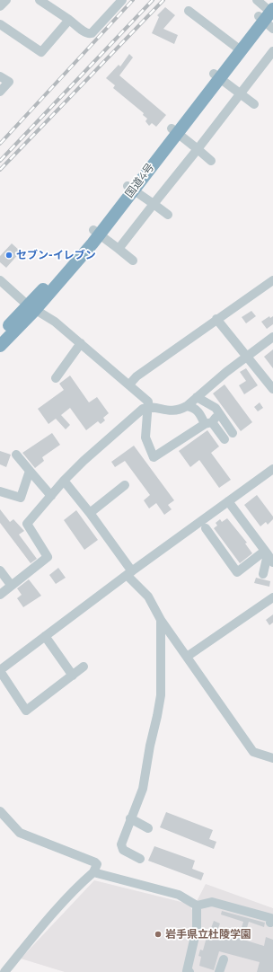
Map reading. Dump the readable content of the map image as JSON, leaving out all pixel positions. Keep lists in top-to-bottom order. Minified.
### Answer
{"streets":{"highway":["国道4号"]},"places":["セブン-イレブン","岩手県立杜陵学園"]}
